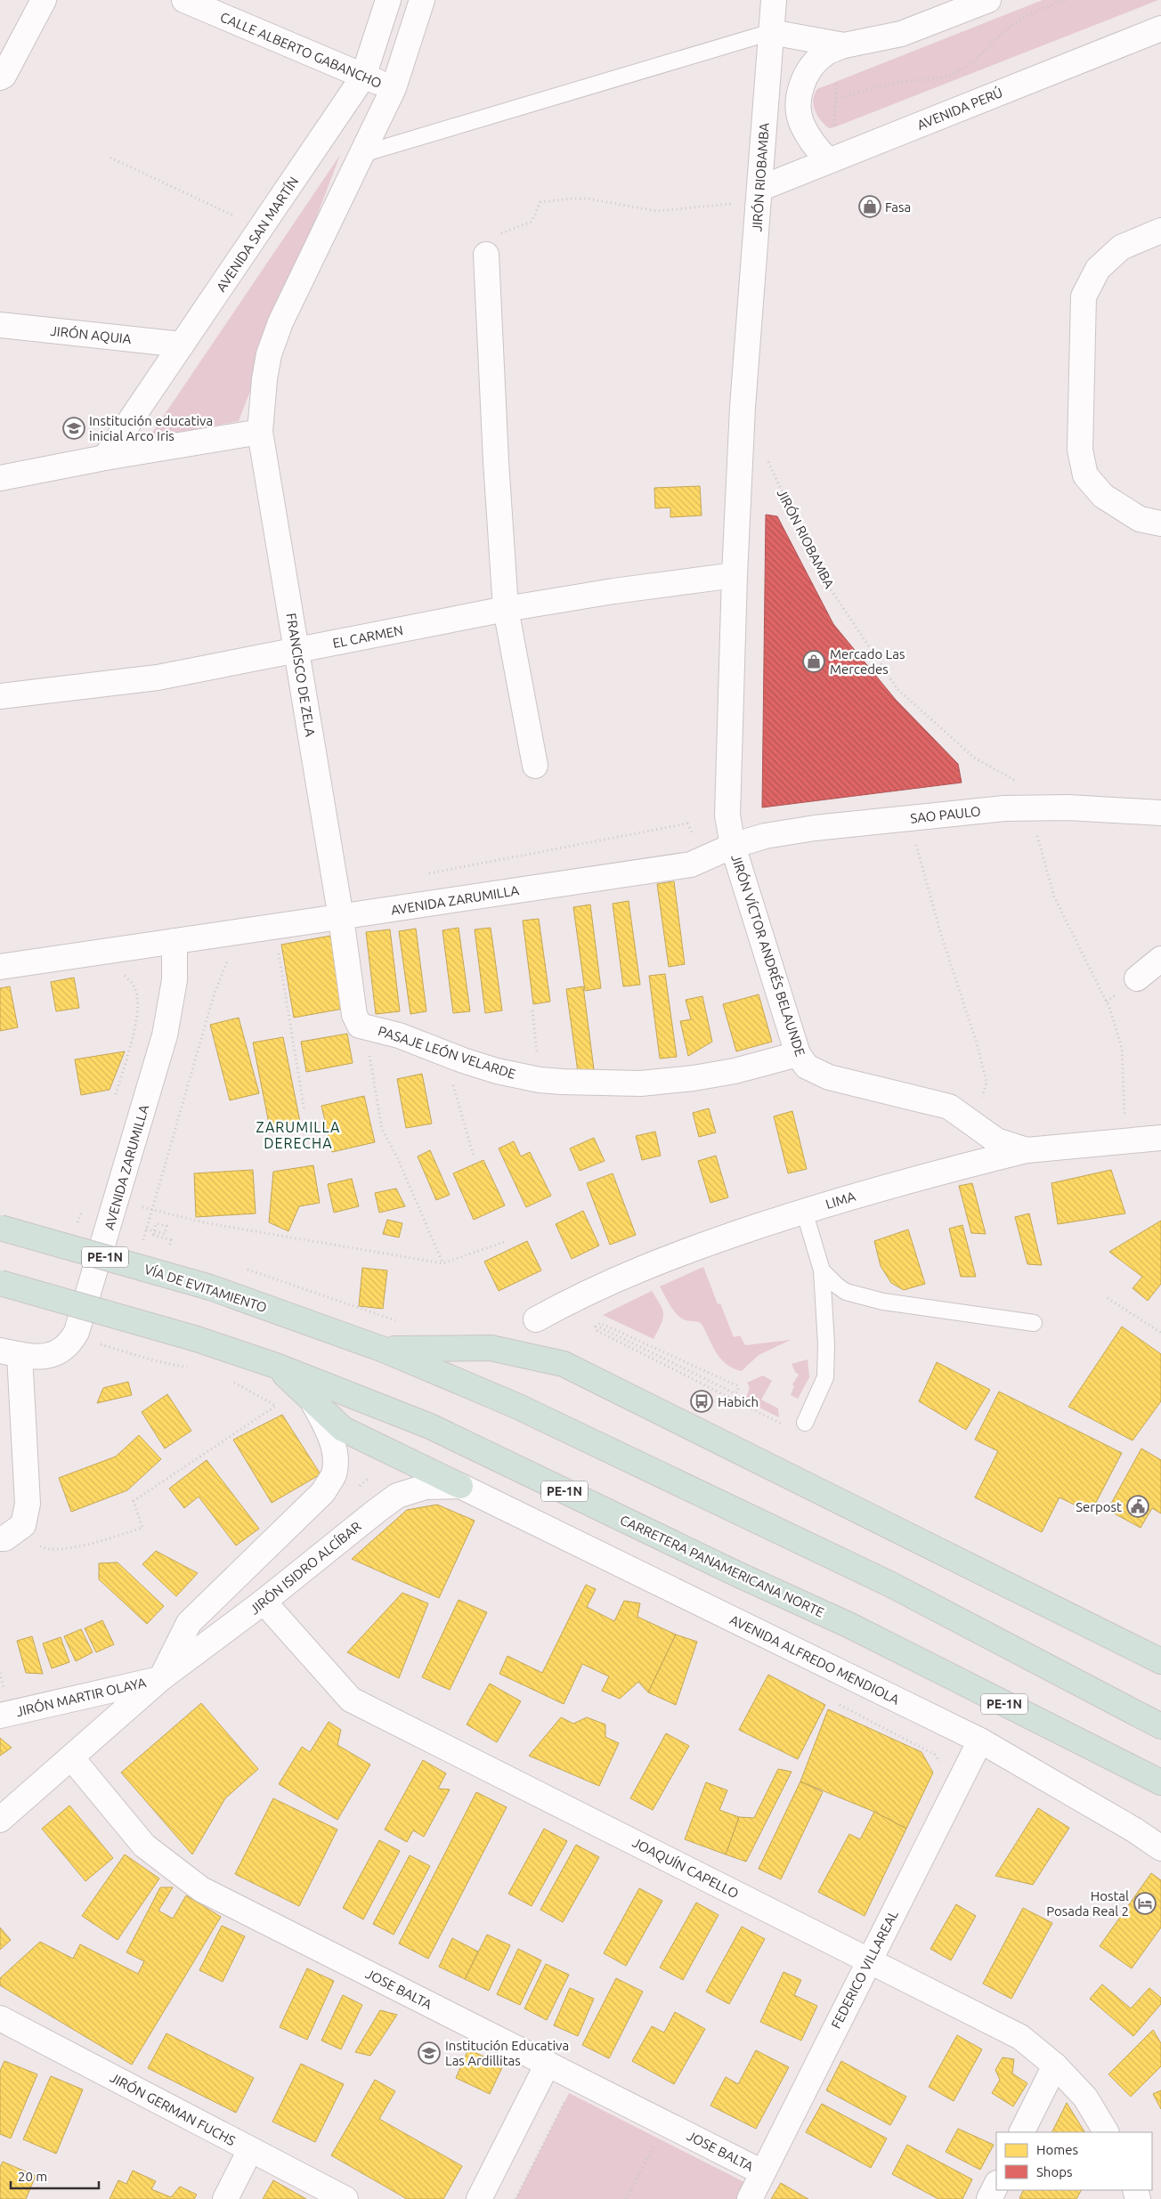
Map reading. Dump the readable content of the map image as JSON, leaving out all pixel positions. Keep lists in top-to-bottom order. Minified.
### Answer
{"streets":{"highway":["PE-1N","VÍA DE EVITAMIENTO","CARRETERA PANAMERICANA NORTE"],"street":["CALLE ALBERTO GABANCHO","AVENIDA PERÚ","JIRÓN RIOBAMBA","AVENIDA SAN MARTÍN","JIRÓN AQUIA","EL CARMEN","FRANCISCO DE ZELA","SAO PAULO","AVENIDA ZARUMILLA","JIRÓN VÍCTOR ANDRÉS BELAUNDE","PASAJE LEÓN VELARDE","LIMA","JIRÓN ISIDRO ALCÍBAR","AVENIDA ALFREDO MENDIOLA","JIRÓN MARTIR OLAYA","JOAQUÍN CAPELLO","FEDERICO VILLAREAL","JOSE BALTA","JIRÓN GERMAN FUCHS"]},"crossings":[["CALLE ALBERTO GABANCHO","AVENIDA SAN MARTÍN"],["AVENIDA PERÚ","JIRÓN RIOBAMBA"],["JIRÓN RIOBAMBA","EL CARMEN"],["JIRÓN RIOBAMBA","SAO PAULO"],["JIRÓN RIOBAMBA","AVENIDA ZARUMILLA"],["JIRÓN RIOBAMBA","JIRÓN VÍCTOR ANDRÉS BELAUNDE"],["AVENIDA SAN MARTÍN","JIRÓN AQUIA"],["EL CARMEN","FRANCISCO DE ZELA"],["FRANCISCO DE ZELA","AVENIDA ZARUMILLA"],["FRANCISCO DE ZELA","PASAJE LEÓN VELARDE"],["SAO PAULO","AVENIDA ZARUMILLA"],["SAO PAULO","JIRÓN VÍCTOR ANDRÉS BELAUNDE"],["AVENIDA ZARUMILLA","JIRÓN VÍCTOR ANDRÉS BELAUNDE"],["JIRÓN VÍCTOR ANDRÉS BELAUNDE","PASAJE LEÓN VELARDE"],["JIRÓN VÍCTOR ANDRÉS BELAUNDE","LIMA"],["PE-1N","VÍA DE EVITAMIENTO"],["PE-1N","CARRETERA PANAMERICANA NORTE"],["JIRÓN ISIDRO ALCÍBAR","AVENIDA ALFREDO MENDIOLA"],["JIRÓN ISIDRO ALCÍBAR","JIRÓN MARTIR OLAYA"],["JIRÓN ISIDRO ALCÍBAR","JOAQUÍN CAPELLO"],["JIRÓN ISIDRO ALCÍBAR","JOSE BALTA"],["AVENIDA ALFREDO MENDIOLA","FEDERICO VILLAREAL"],["JOAQUÍN CAPELLO","FEDERICO VILLAREAL"],["FEDERICO VILLAREAL","JOSE BALTA"]],"districts":["ZARUMILLA DERECHA"],"places":{"shop":["Fasa","Mercado Las Mercedes"],"school or university":["Institución educativa inicial Arco Iris","Institución Educativa Las Ardillitas"],"bus stop":["Habich"],"public building":["Serpost"],"hotel":["Hostal Posada Real 2"]},"legend":["Homes","Shops"],"scale_bar":"20 m"}
